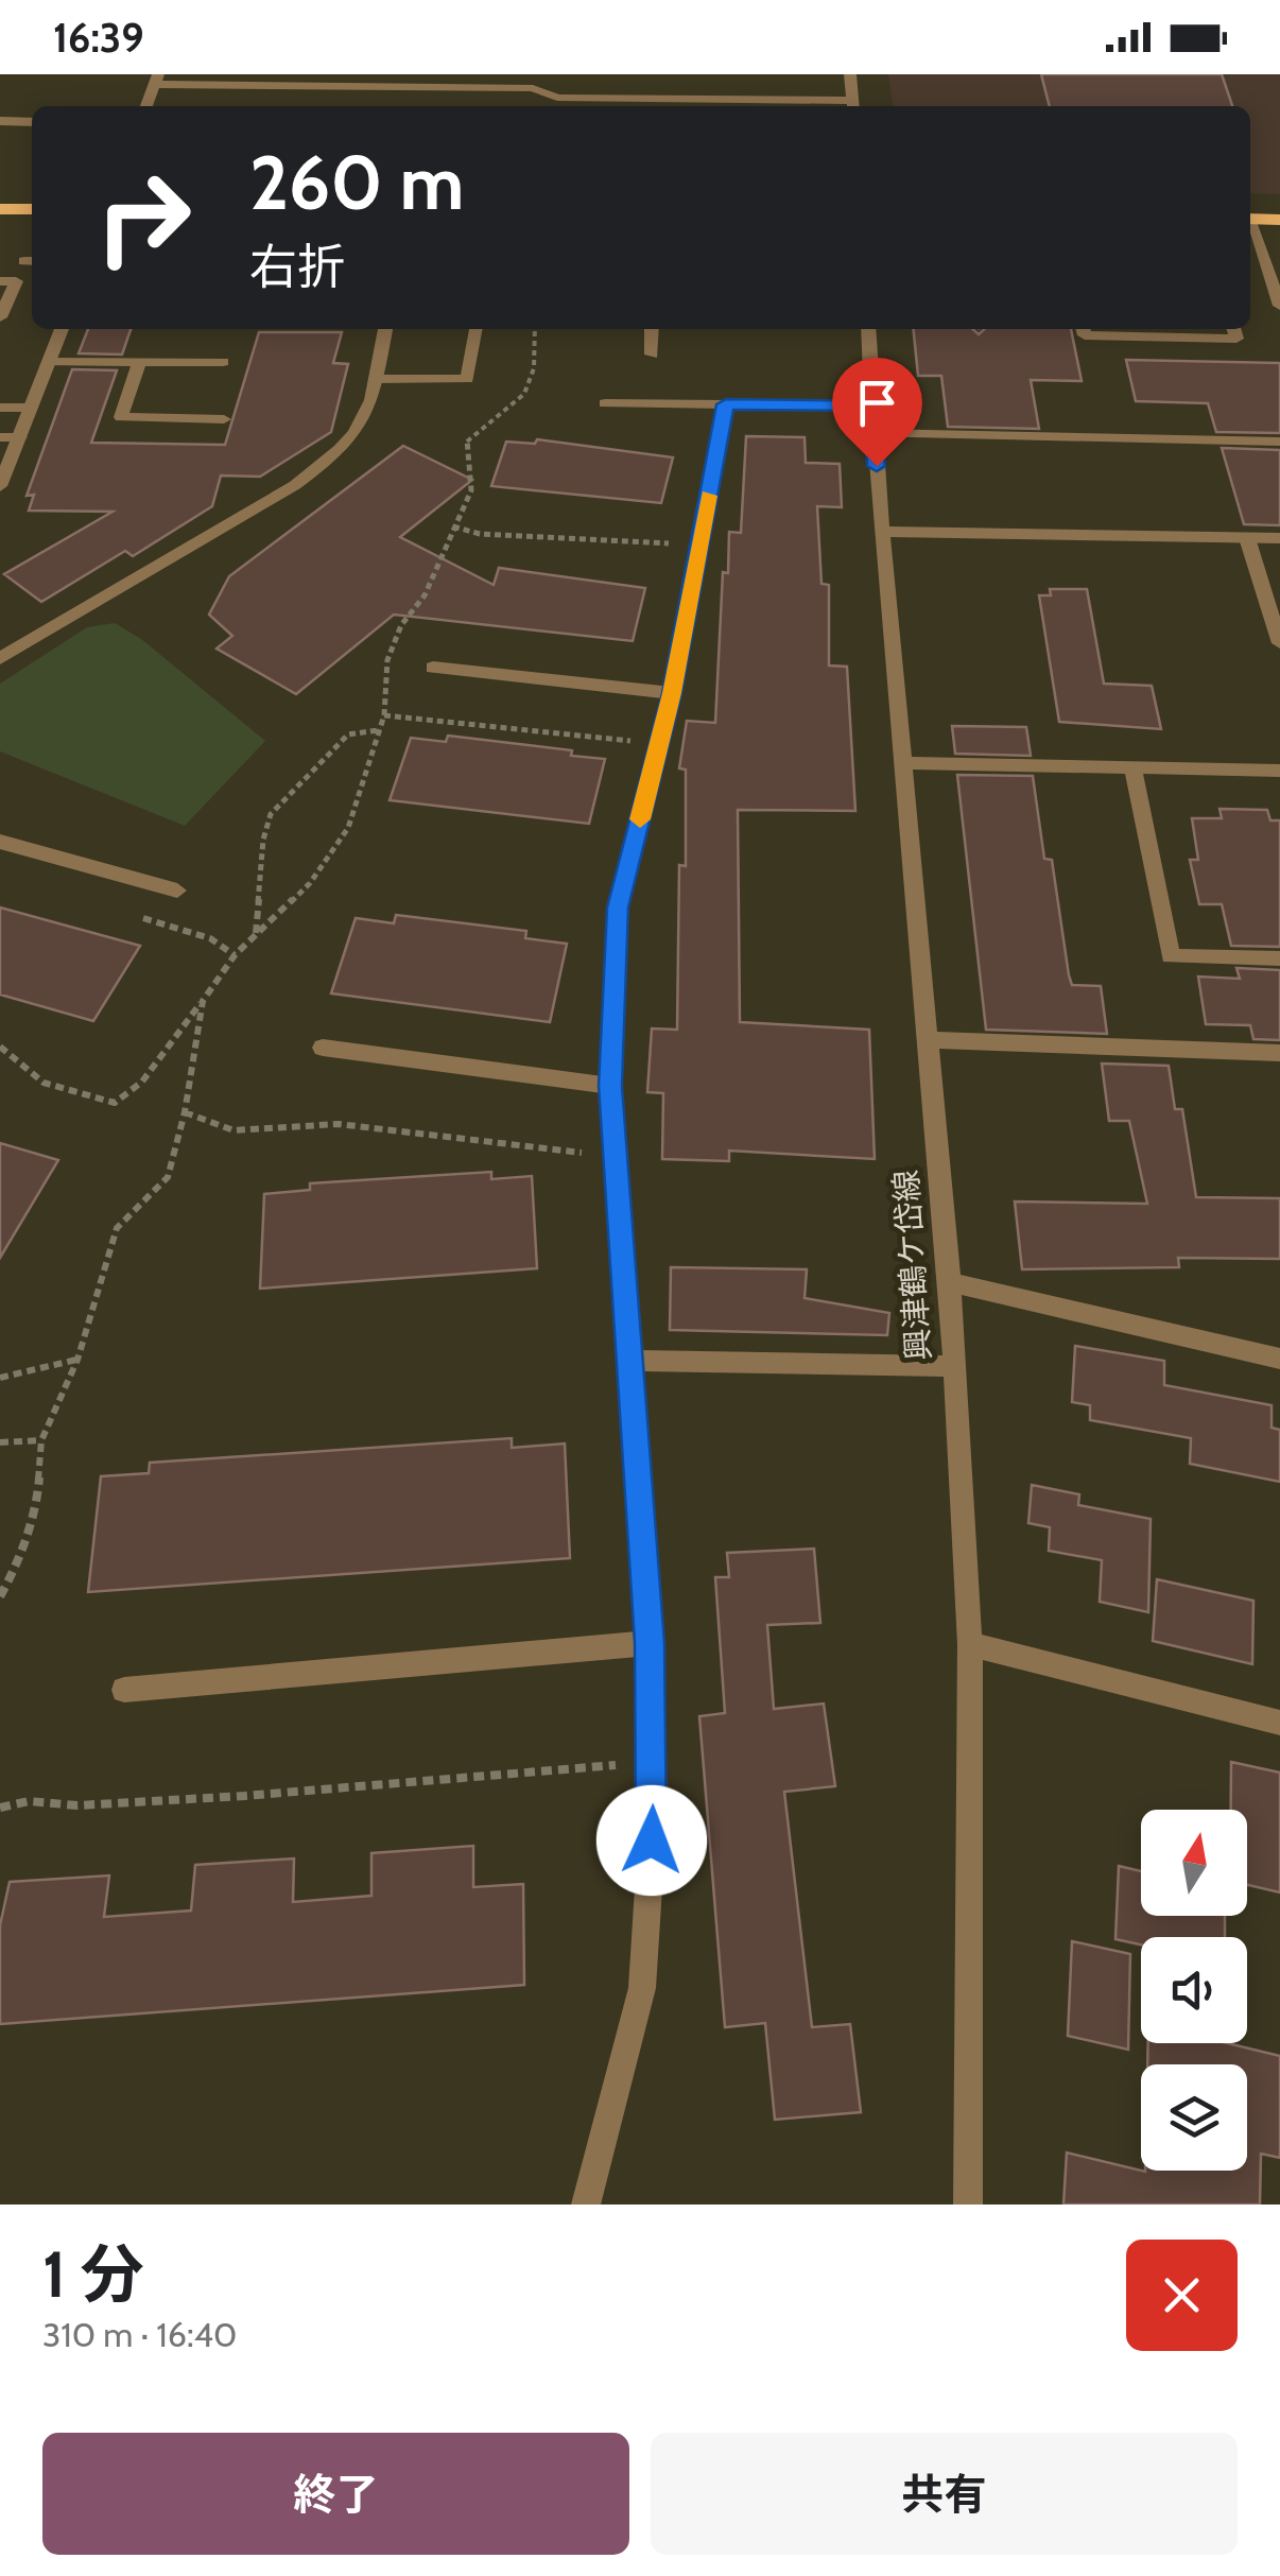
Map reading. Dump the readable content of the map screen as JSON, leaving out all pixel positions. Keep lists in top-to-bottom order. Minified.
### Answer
{"streets":{"street":["興津鶴ケ岱線"]},"north":"top","page":{"status":"16:39","turn":["260 m","右折"],"heading":["1 分","310 m · 16:40"],"buttons":["終了","共有"]}}
